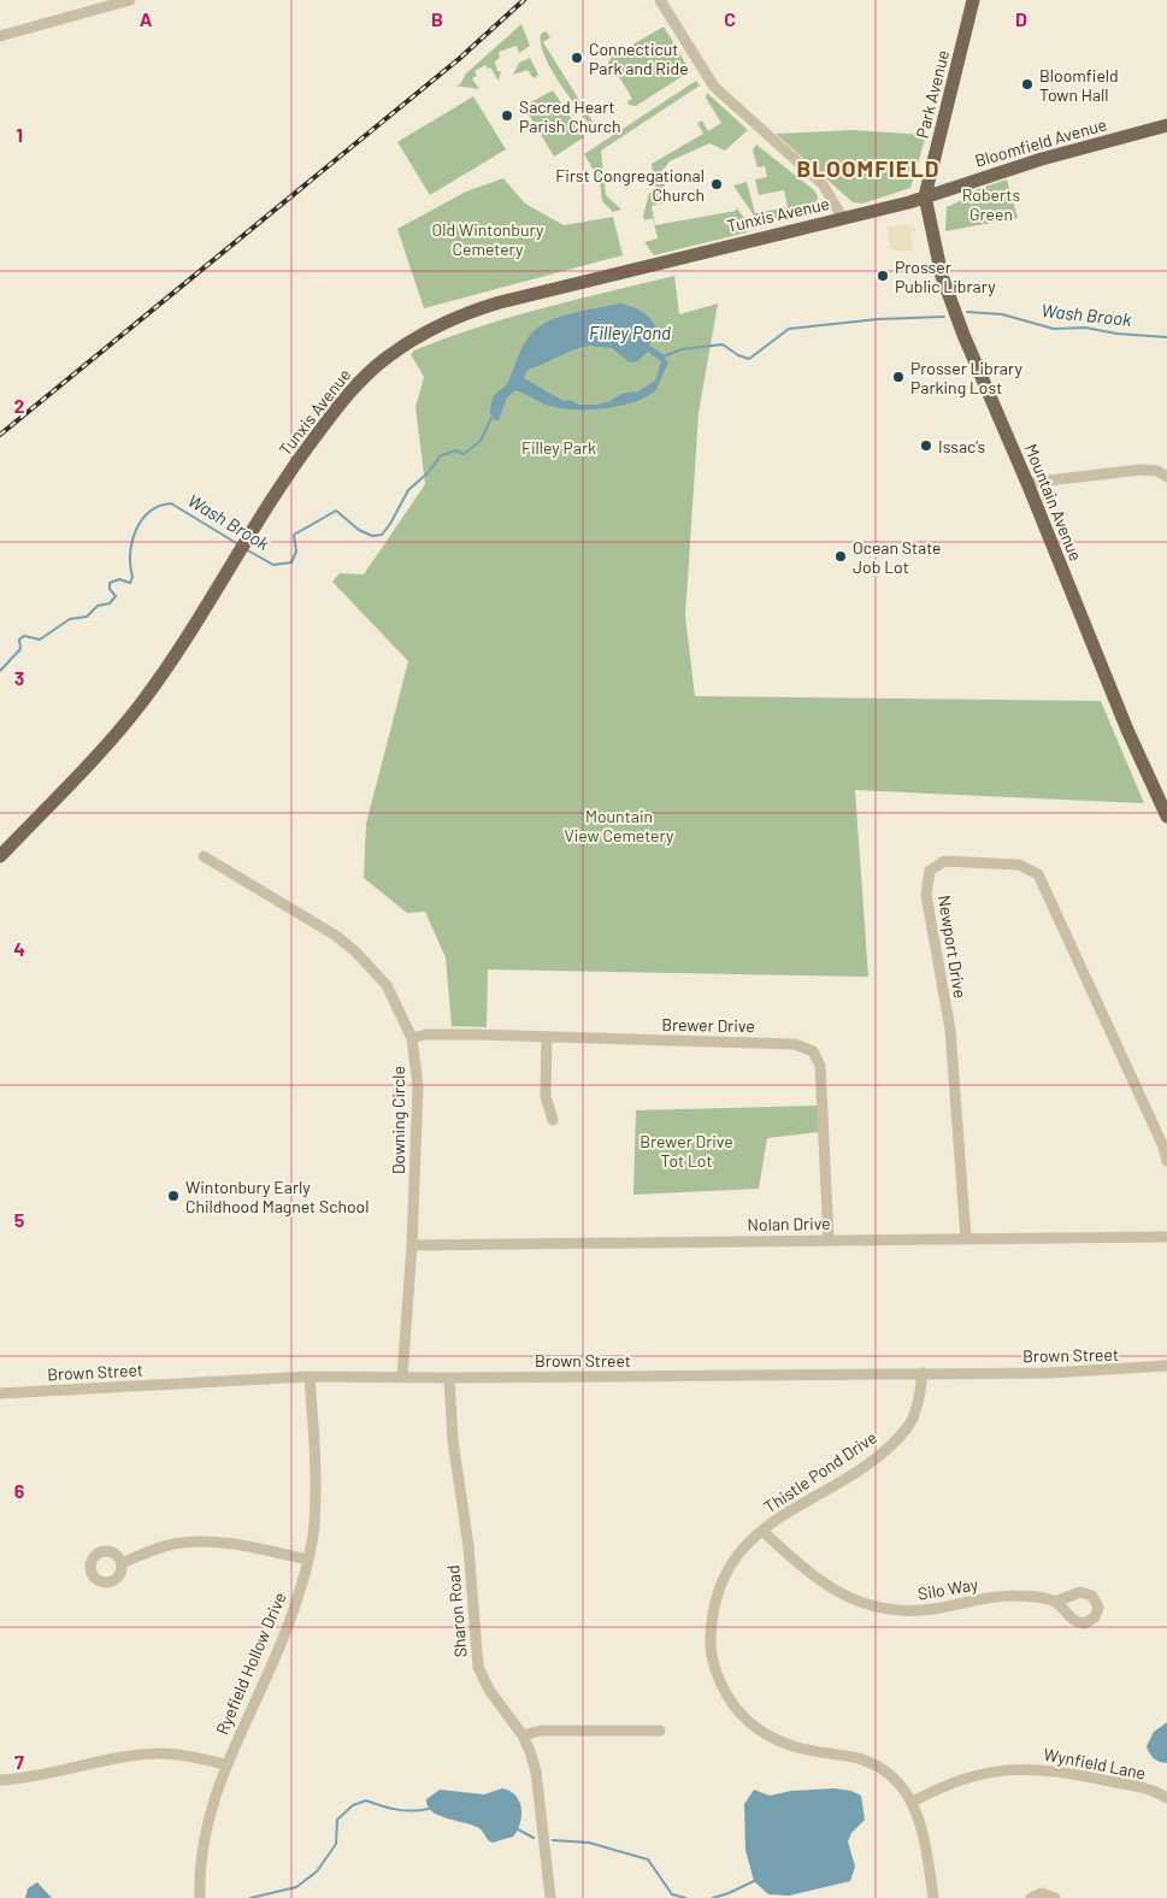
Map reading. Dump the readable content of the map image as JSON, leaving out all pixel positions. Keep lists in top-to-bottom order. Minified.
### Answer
{"streets":{"main road":["Park Avenue","Bloomfield Avenue","Tunxis Avenue","Mountain Avenue"],"street":["Newport Drive","Brewer Drive","Downing Circle","Nolan Drive","Brown Street","Thistle Pond Drive","Silo Way","Sharon Road","Ryefield Hollow Drive","Wynfield Lane"]},"crossings":[["Park Avenue","Bloomfield Avenue"],["Park Avenue","Tunxis Avenue"],["Park Avenue","Mountain Avenue"],["Bloomfield Avenue","Tunxis Avenue"],["Bloomfield Avenue","Mountain Avenue"],["Tunxis Avenue","Mountain Avenue"],["Newport Drive","Nolan Drive"],["Brewer Drive","Downing Circle"],["Brewer Drive","Nolan Drive"],["Downing Circle","Nolan Drive"],["Downing Circle","Brown Street"],["Brown Street","Thistle Pond Drive"],["Brown Street","Sharon Road"],["Brown Street","Ryefield Hollow Drive"],["Thistle Pond Drive","Silo Way"],["Thistle Pond Drive","Wynfield Lane"]],"districts":["BLOOMFIELD"],"water":["Wash Brook","Filley Pond"],"parks":["Roberts Green","Old Wintonbury Cemetery","Filley Park","Mountain View Cemetery","Brewer Drive Tot Lot"],"places":["Connecticut Park and Ride","Bloomfield Town Hall","Sacred Heart Parish Church","First Congregational Church","Prosser Public Library","Prosser Library Parking Lost","Issac's","Ocean State Job Lot","Wintonbury Early Childhood Magnet School"],"grid":{"columns":["A","B","C","D"],"rows":["1","2","3","4","5","6","7"]}}
